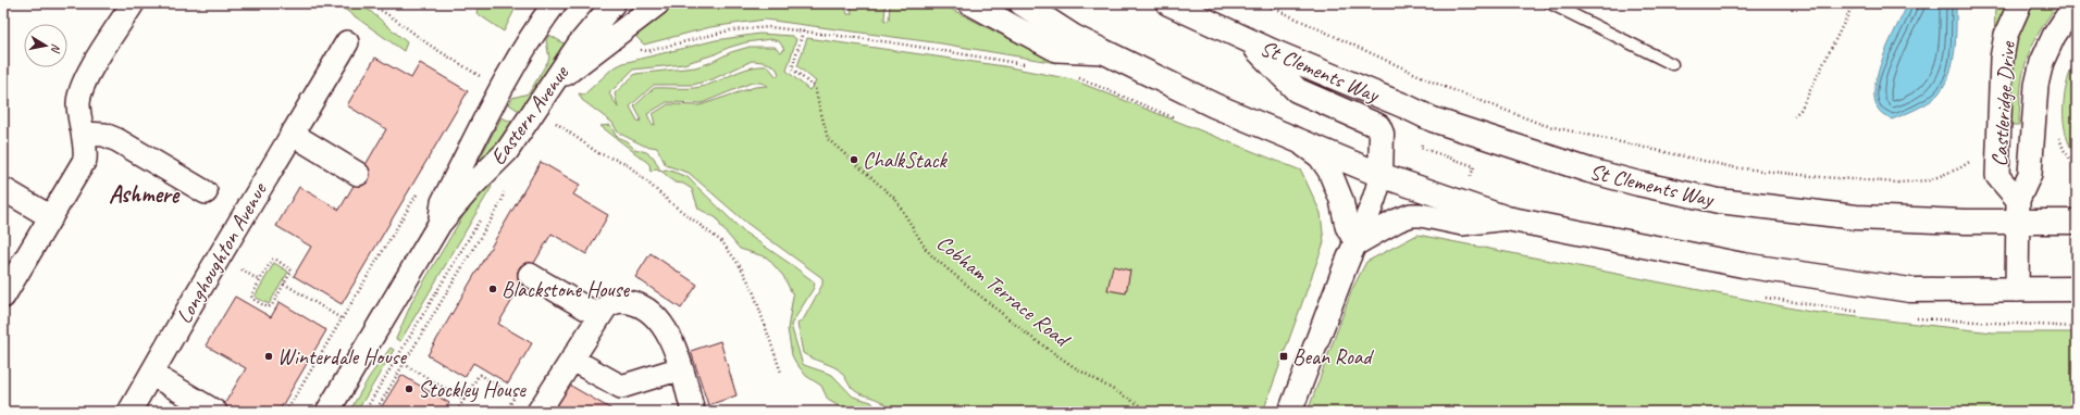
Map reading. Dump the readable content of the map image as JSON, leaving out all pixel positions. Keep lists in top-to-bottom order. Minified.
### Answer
{"streets":{"main road":["St Clements Way"],"street":["Castleridge Drive","Eastern Avenue","Longhoughton Avenue"],"path":["Cobham Terrace Road"]},"crossings":[["St Clements Way","Castleridge Drive"]],"districts":["Ashmere"],"places":{"other":["ChalkStack","Blackstone House","Winterdale House","Stockley House"],"transit":["Bean Road"]},"north":"right"}
